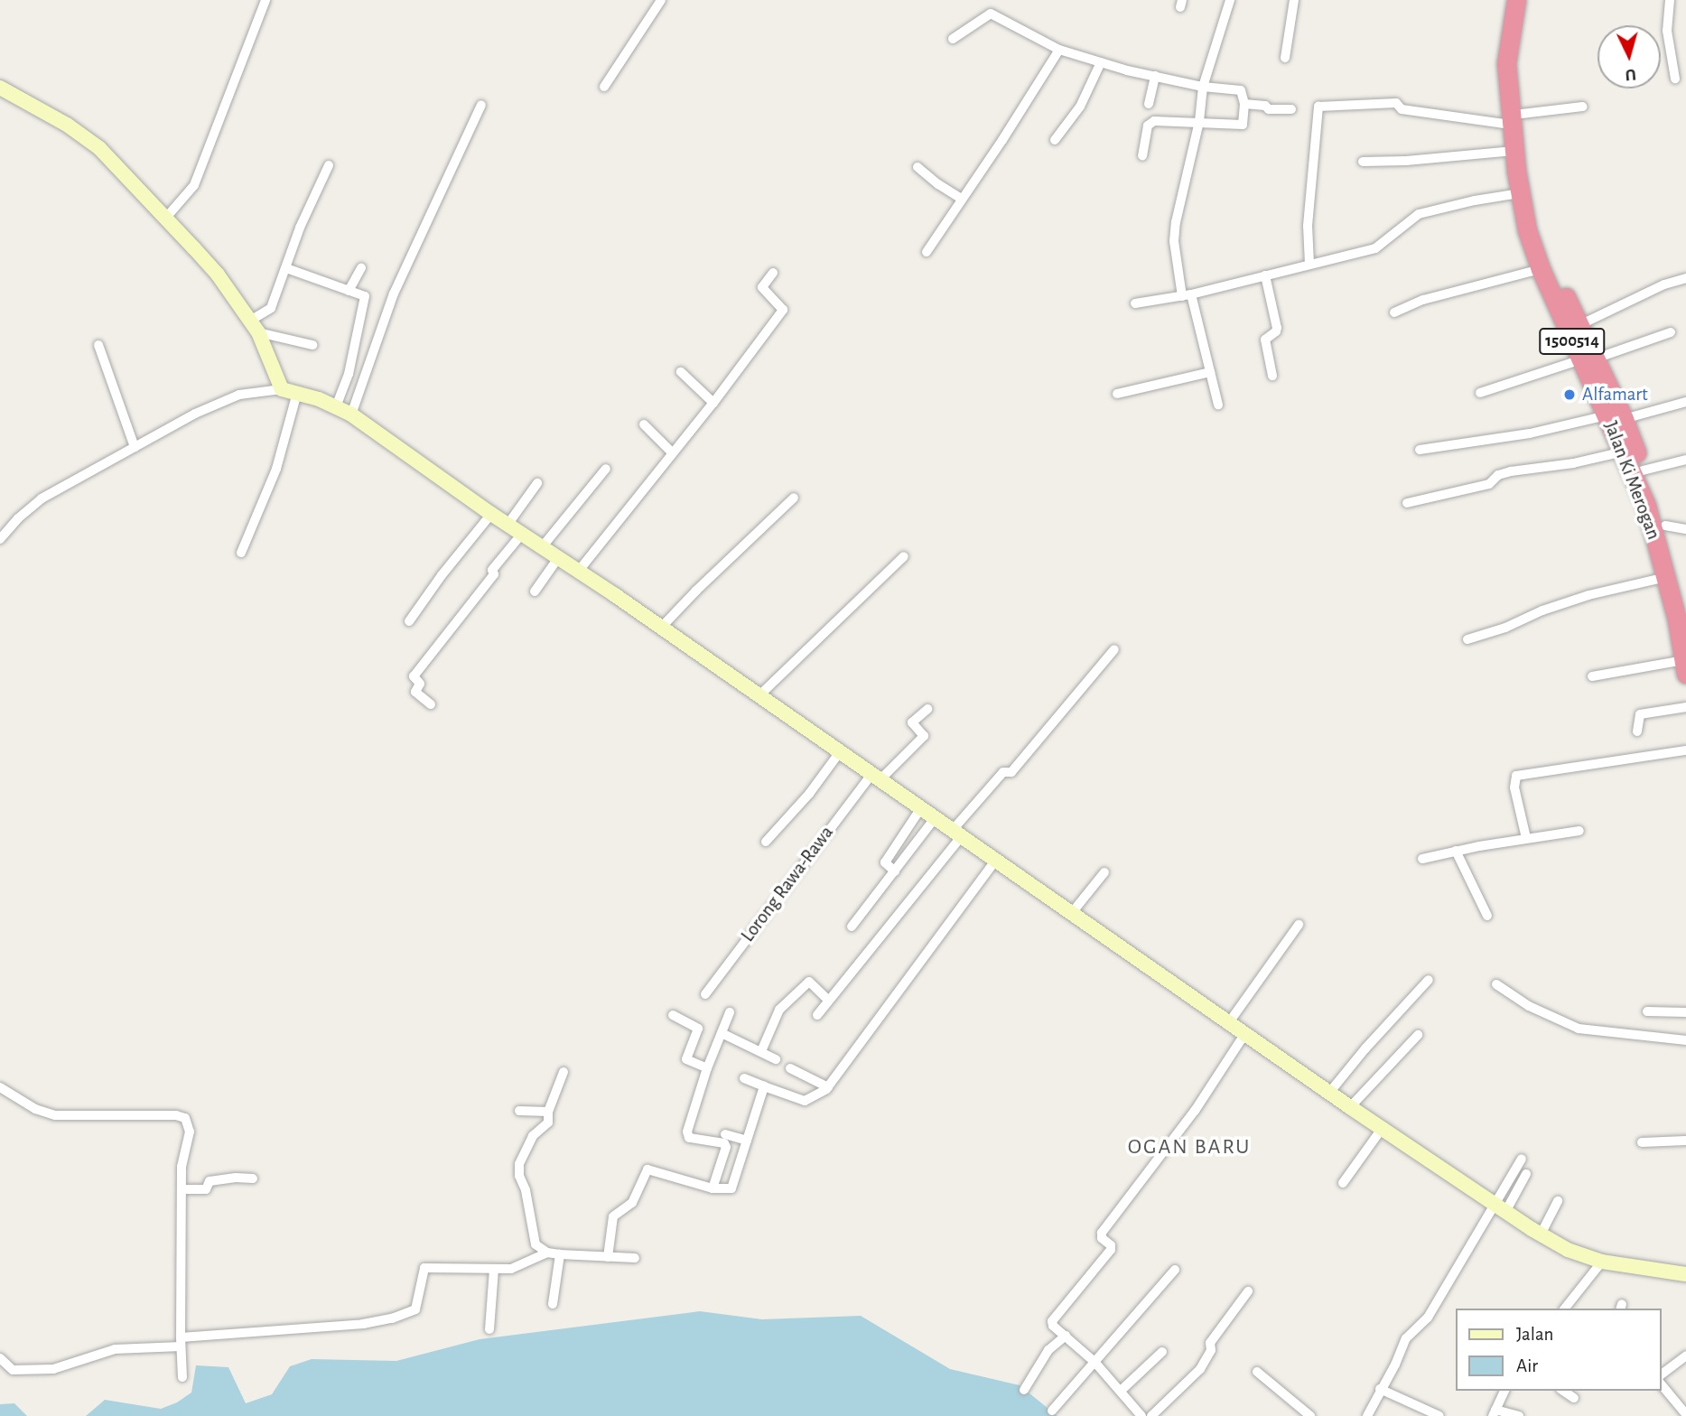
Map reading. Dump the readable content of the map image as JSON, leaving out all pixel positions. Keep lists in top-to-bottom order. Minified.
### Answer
{"streets":{"highway":["1500514","Jalan Ki Merogan"],"street":["Lorong Rawa-Rawa"]},"districts":["OGAN BARU"],"places":["Alfamart"],"legend":["Jalan","Air"],"north":"bottom"}
